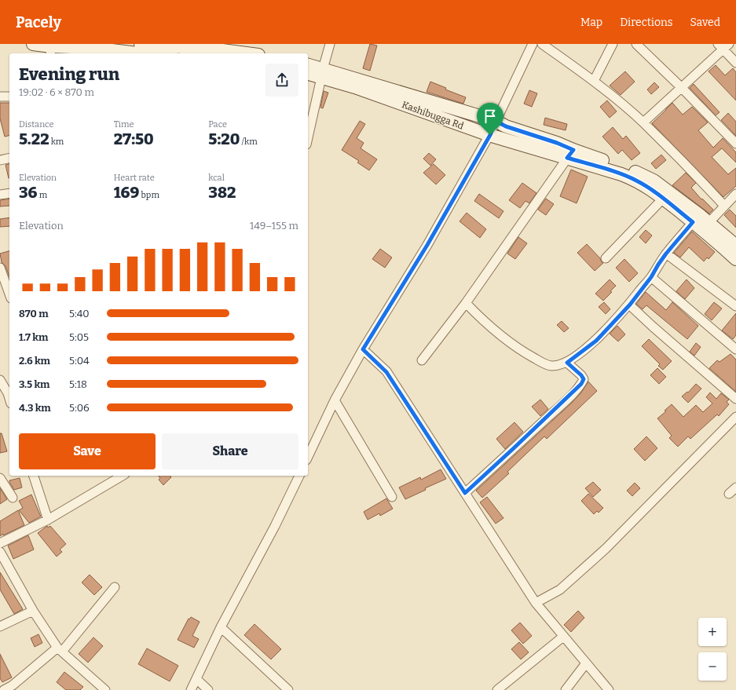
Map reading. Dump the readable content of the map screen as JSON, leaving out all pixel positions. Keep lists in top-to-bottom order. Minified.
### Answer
{"streets":{"main road":["Kashibugga Rd"]},"page":{"header":"Pacely","nav":["Map","Directions","Saved"],"heading":["Evening run","19:02 · 6 × 870 m"],"stats":[["Distance","5.22 km"],["Time","27:50"],["Pace","5:20 /km"],["Elevation","36 m"],["Heart rate","169 bpm"],["kcal","382"]],"chart":["Elevation","149–155 m"],"list":[{"name":"870 m","note":"5:40"},{"name":"1.7 km","note":"5:05"},{"name":"2.6 km","note":"5:04"},{"name":"3.5 km","note":"5:18"},{"name":"4.3 km","note":"5:06"}],"buttons":["Save","Share"],"map_buttons":["+","−"]}}
